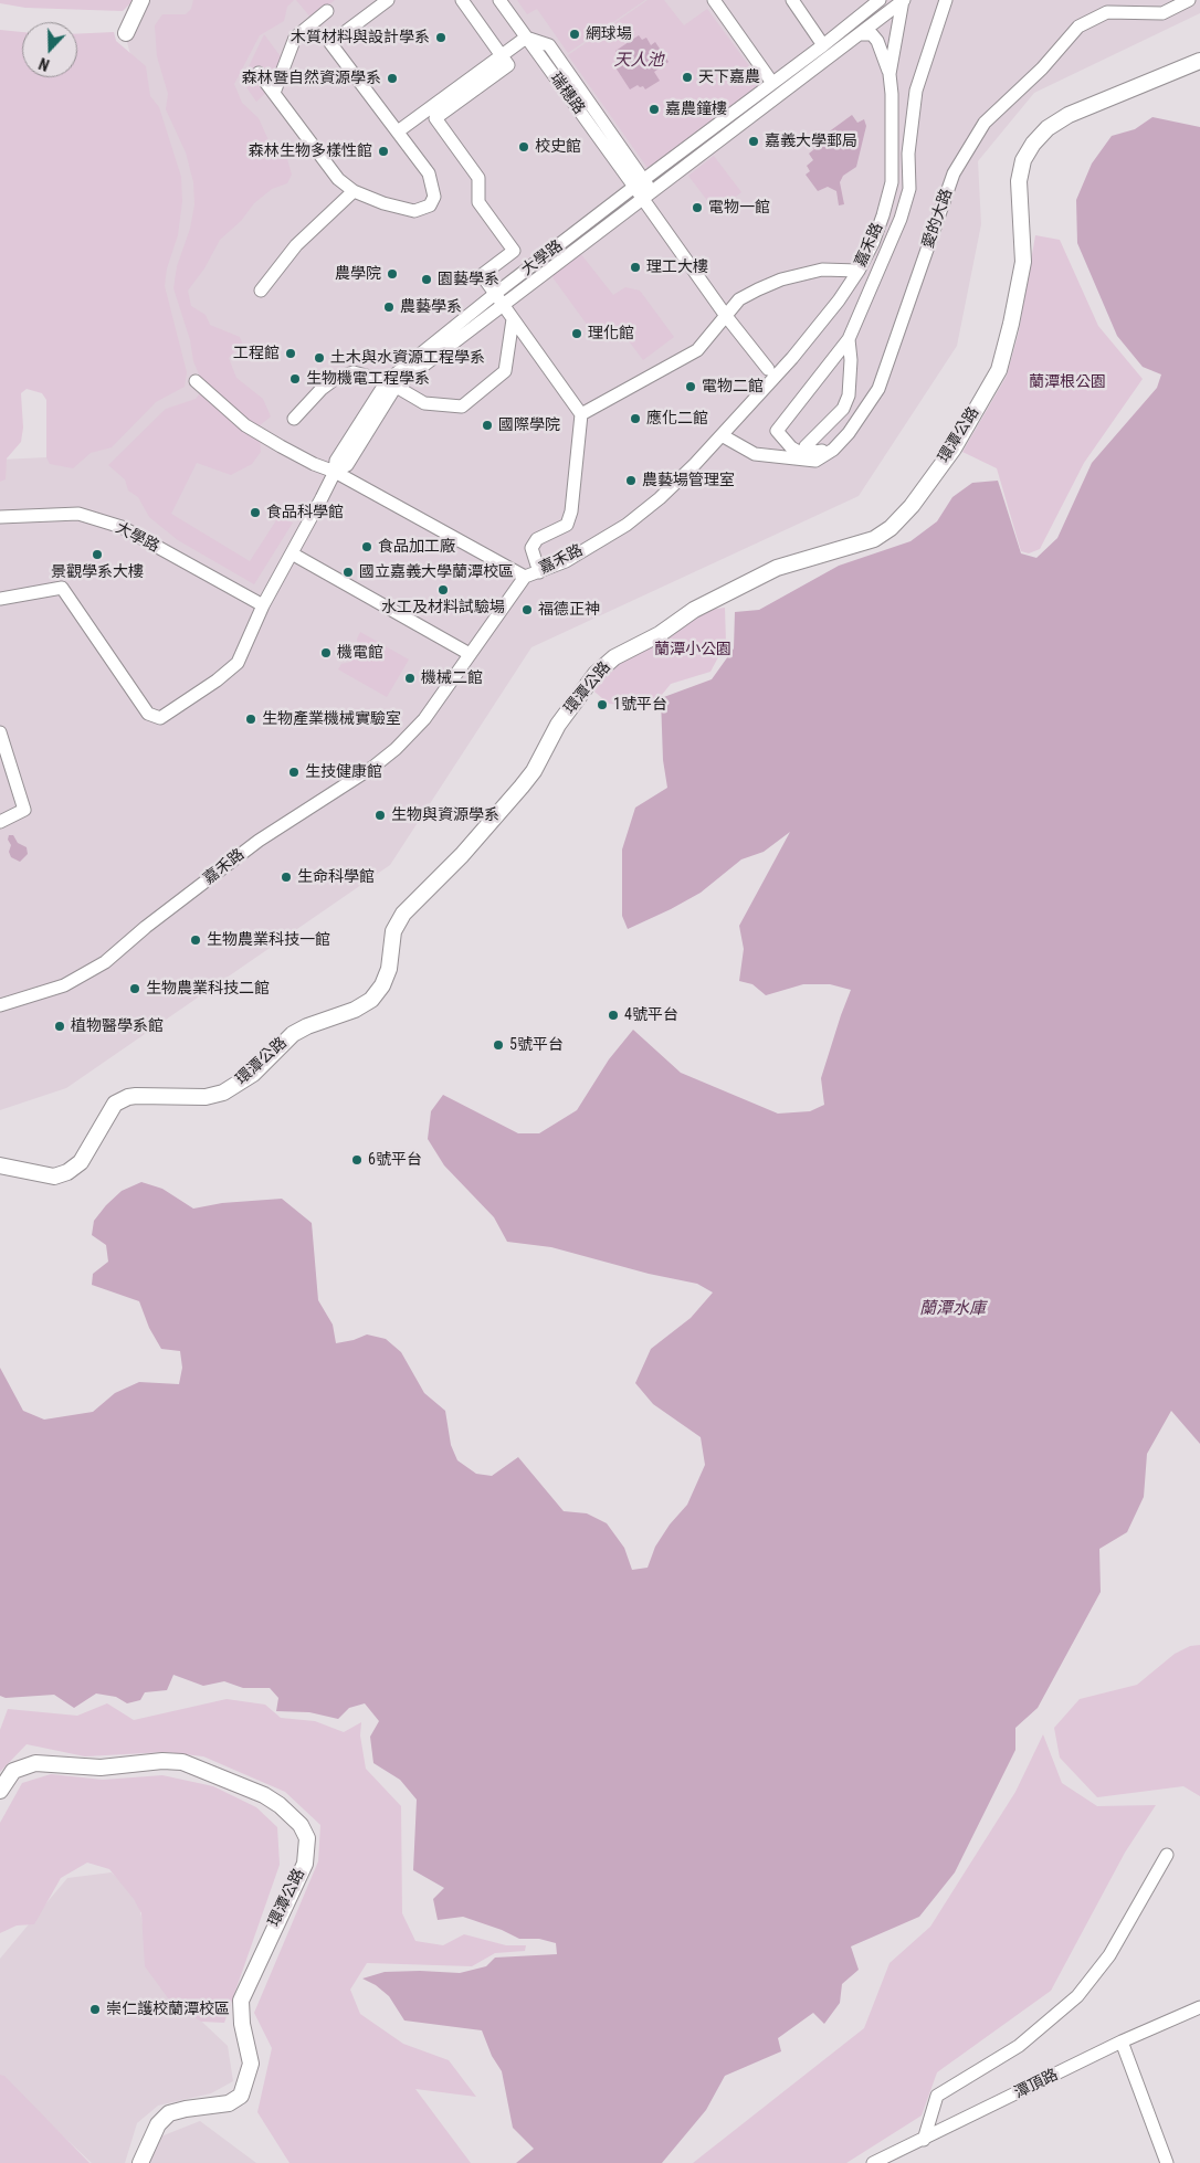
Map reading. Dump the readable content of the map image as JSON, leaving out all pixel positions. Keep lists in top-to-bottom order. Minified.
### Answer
{"streets":{"street":["瑞穗路","愛的大路","嘉禾路","大學路","環潭公路","潭頂路"]},"crossings":[["瑞穗路","大學路"]],"water":["天人池","蘭潭水庫"],"parks":["蘭潭根公園","蘭潭小公園"],"places":["網球場","木質材料與設計學系","天下嘉農","森林暨自然資源學系","嘉農鐘樓","嘉義大學郵局","校史館","森林生物多樣性館","電物一館","理工大樓","農學院","園藝學系","農藝學系","理化館","工程館","土木與水資源工程學系","生物機電工程學系","電物二館","應化二館","國際學院","農藝場管理室","食品科學館","食品加工廠","景觀學系大樓","國立嘉義大學蘭潭校區","水工及材料試驗場","福德正神","機電館","機械二館","1號平台","生物產業機械實驗室","生技健康館","生物與資源學系","生命科學館","生物農業科技一館","生物農業科技二館","4號平台","植物醫學系館","5號平台","6號平台","崇仁護校蘭潭校區"],"north":"bottom"}
